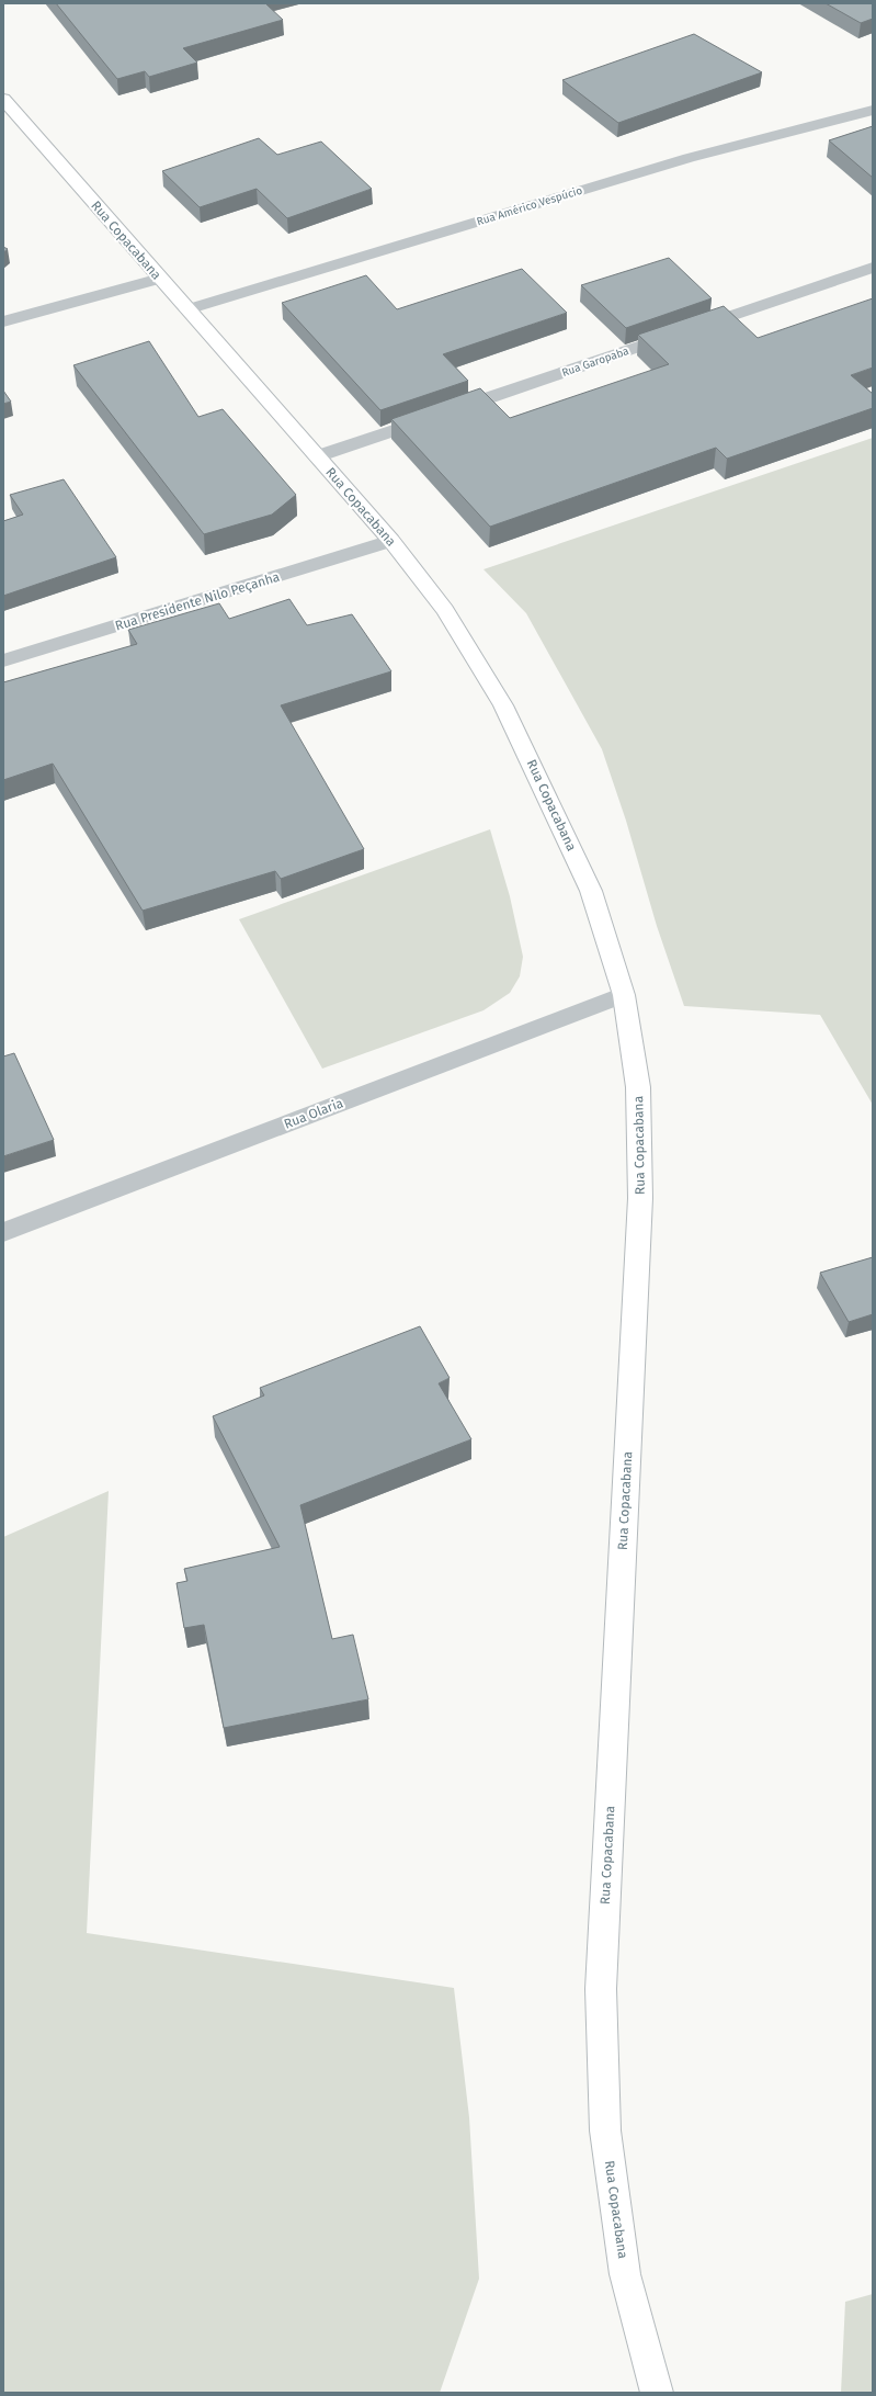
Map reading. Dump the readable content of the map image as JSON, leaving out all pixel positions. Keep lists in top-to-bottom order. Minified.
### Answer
{"streets":{"main road":["Rua Copacabana"],"street":["Rua Américo Vespúcio","Rua Garopaba","Rua Presidente Nilo Peçanha","Rua Olaria"]},"crossings":[["Rua Américo Vespúcio","Rua Copacabana"],["Rua Copacabana","Rua Garopaba"],["Rua Copacabana","Rua Presidente Nilo Peçanha"],["Rua Copacabana","Rua Olaria"]]}
